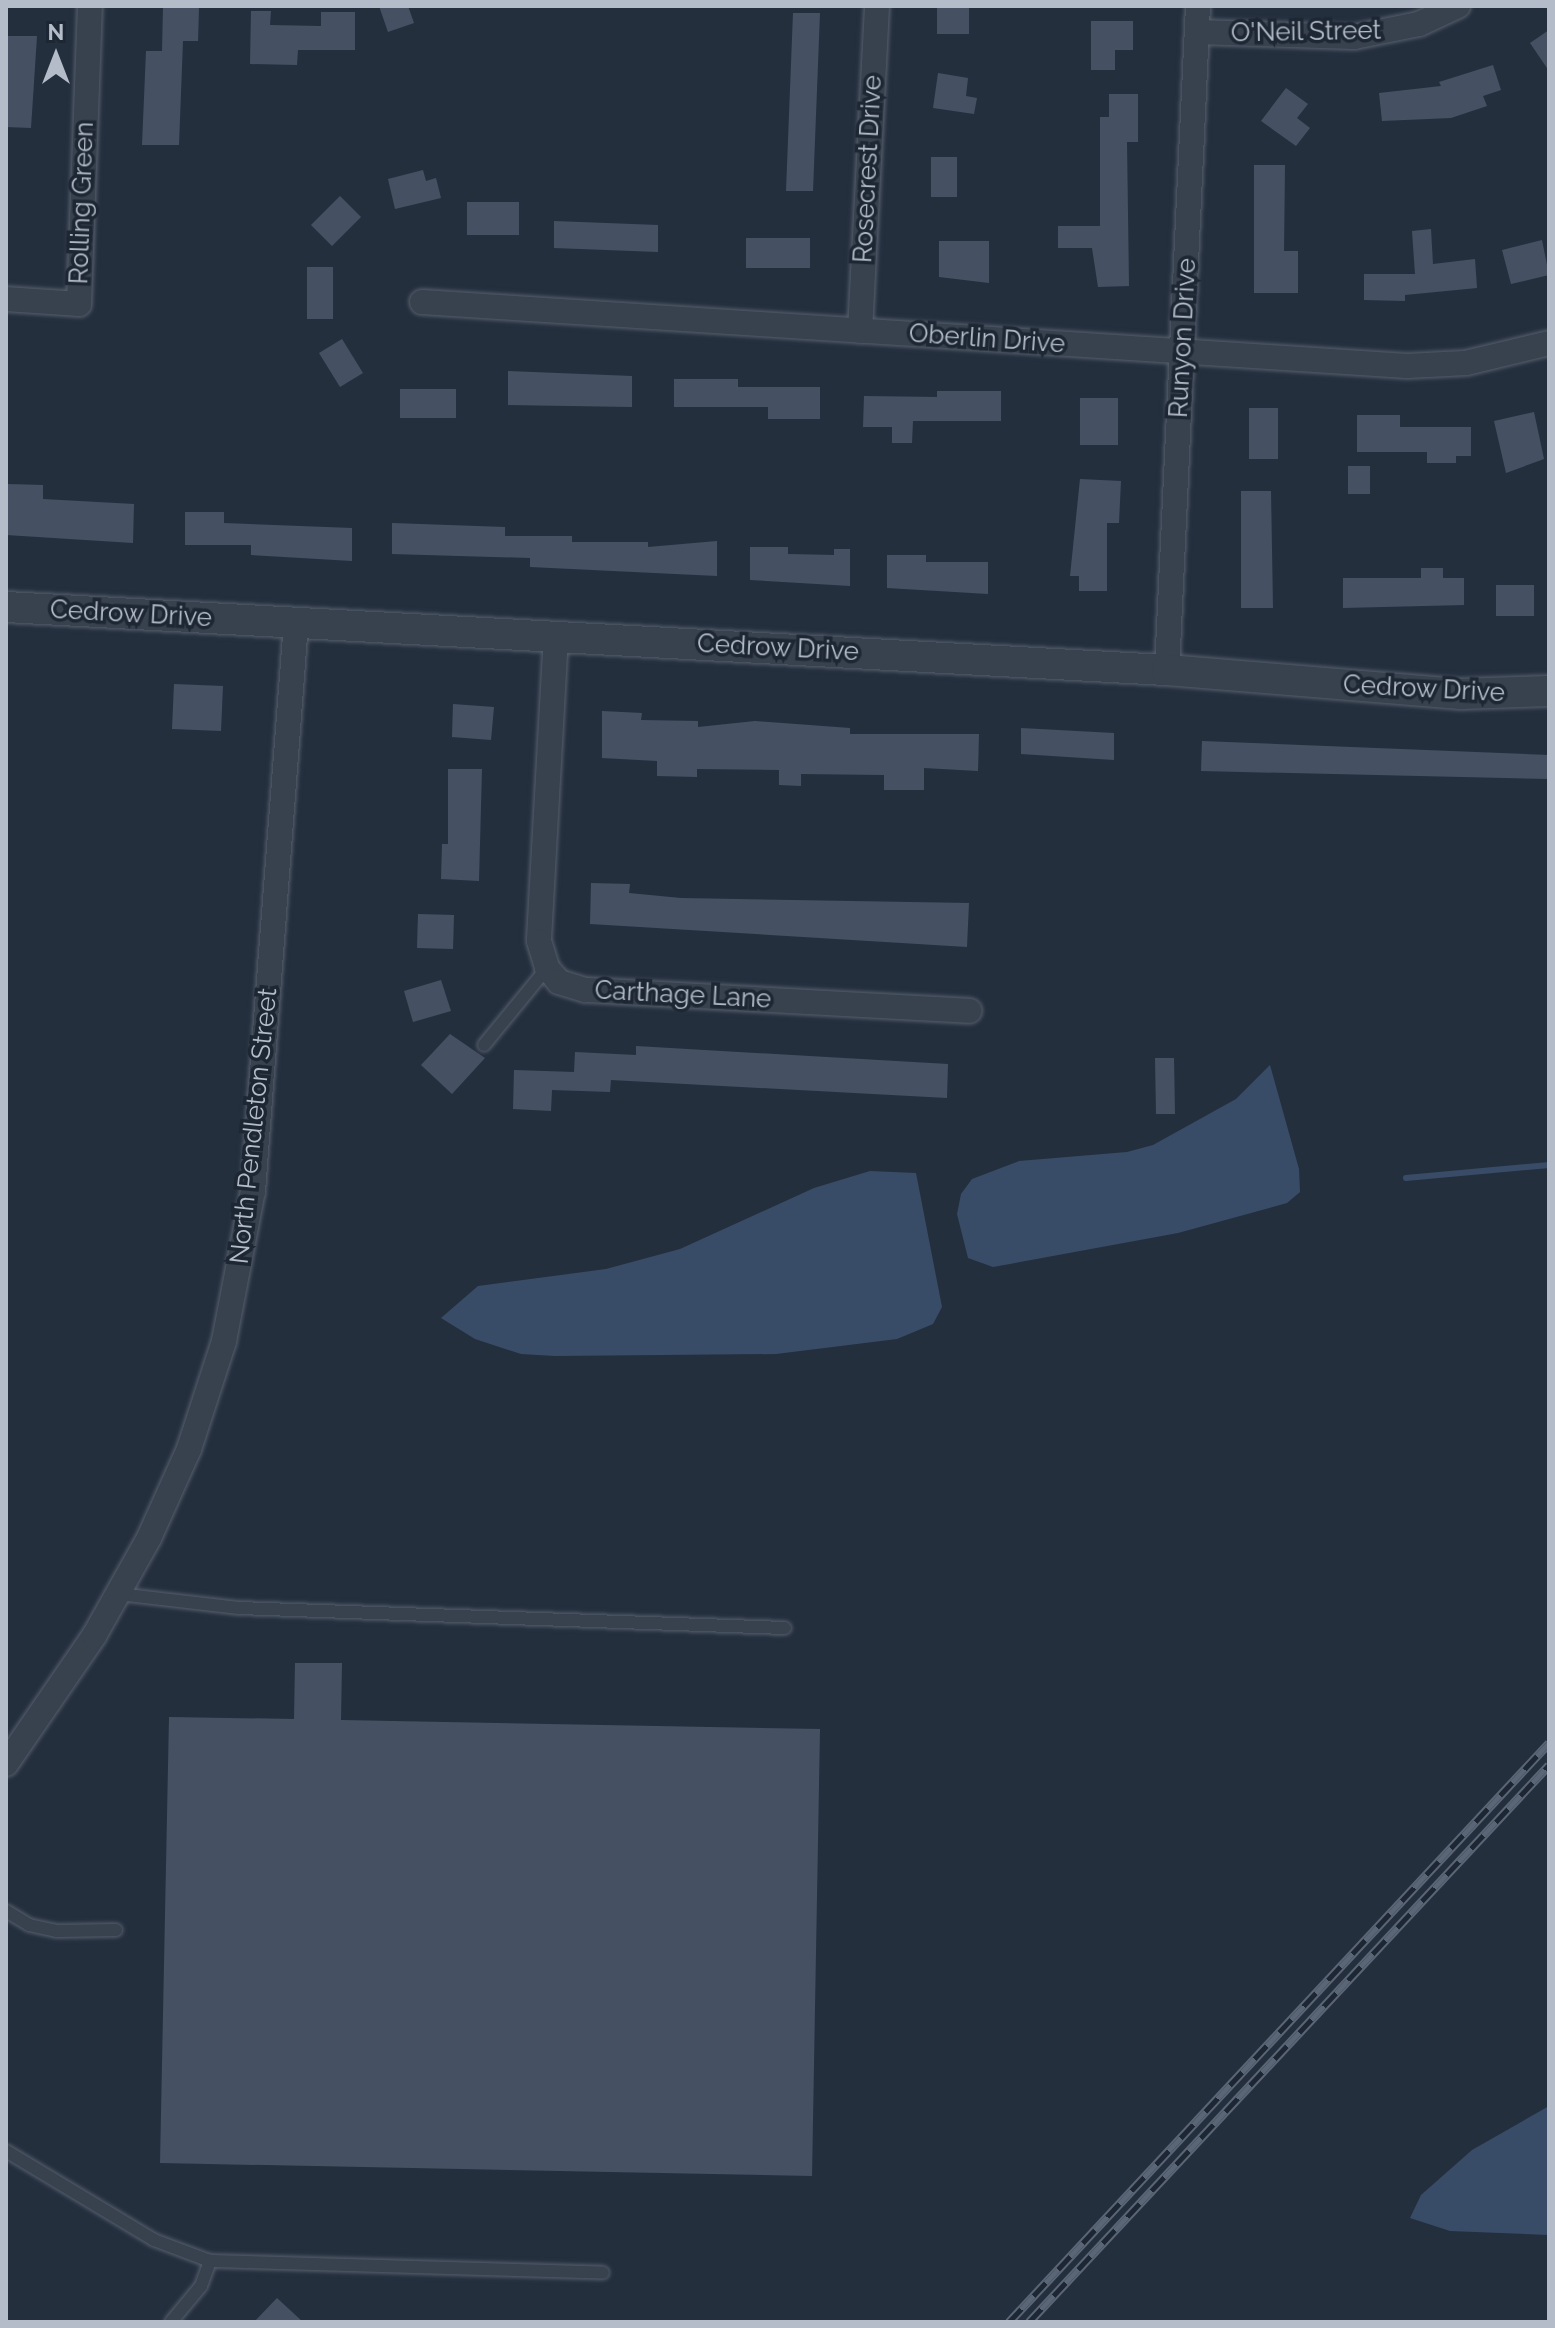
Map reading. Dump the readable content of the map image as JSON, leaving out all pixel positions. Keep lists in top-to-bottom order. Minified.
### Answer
{"streets":{"street":["O'Neil Street","Rosecrest Drive","Rolling Green","Runyon Drive","Oberlin Drive","Cedrow Drive","Carthage Lane","North Pendleton Street"]},"crossings":[["O'Neil Street","Runyon Drive"],["Rosecrest Drive","Oberlin Drive"],["Runyon Drive","Oberlin Drive"],["Runyon Drive","Cedrow Drive"],["Cedrow Drive","North Pendleton Street"]],"north":"top"}
